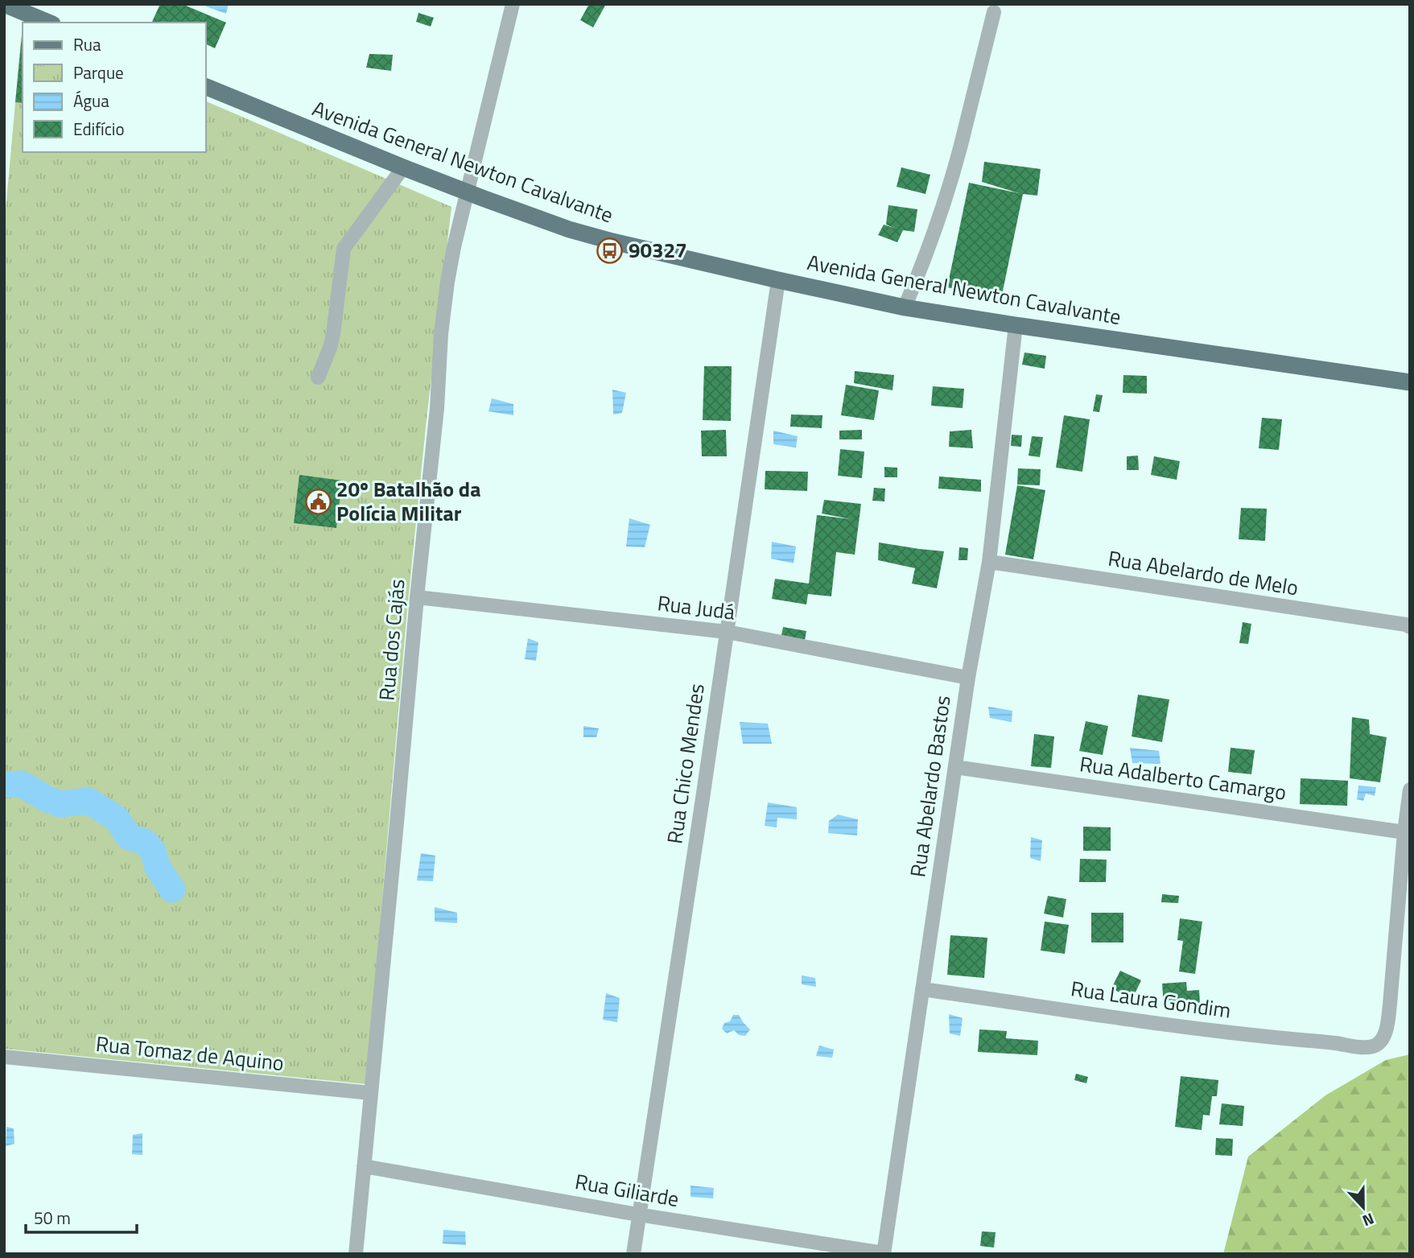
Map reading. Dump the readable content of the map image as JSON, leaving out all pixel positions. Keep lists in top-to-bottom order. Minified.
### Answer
{"streets":{"main road":["Avenida General Newton Cavalvante"],"street":["Rua Abelardo de Melo","Rua Judá","Rua dos Cajás","Rua Chico Mendes","Rua Adalberto Camargo","Rua Abelardo Bastos","Rua Laura Gondim","Rua Tomaz de Aquino","Rua Giliarde"]},"crossings":[["Avenida General Newton Cavalvante","Rua dos Cajás"],["Avenida General Newton Cavalvante","Rua Chico Mendes"],["Avenida General Newton Cavalvante","Rua Abelardo Bastos"],["Rua Abelardo de Melo","Rua Abelardo Bastos"],["Rua Judá","Rua dos Cajás"],["Rua Judá","Rua Chico Mendes"],["Rua Judá","Rua Abelardo Bastos"],["Rua dos Cajás","Rua Tomaz de Aquino"],["Rua dos Cajás","Rua Giliarde"],["Rua Chico Mendes","Rua Giliarde"],["Rua Adalberto Camargo","Rua Abelardo Bastos"],["Rua Abelardo Bastos","Rua Laura Gondim"],["Rua Abelardo Bastos","Rua Giliarde"]],"places":{"bus stop":["90327"],"public building":["20º Batalhão da Polícia Militar"]},"legend":["Rua","Parque","Água","Edifício"],"scale_bar":"50 m","north":"bottom"}
